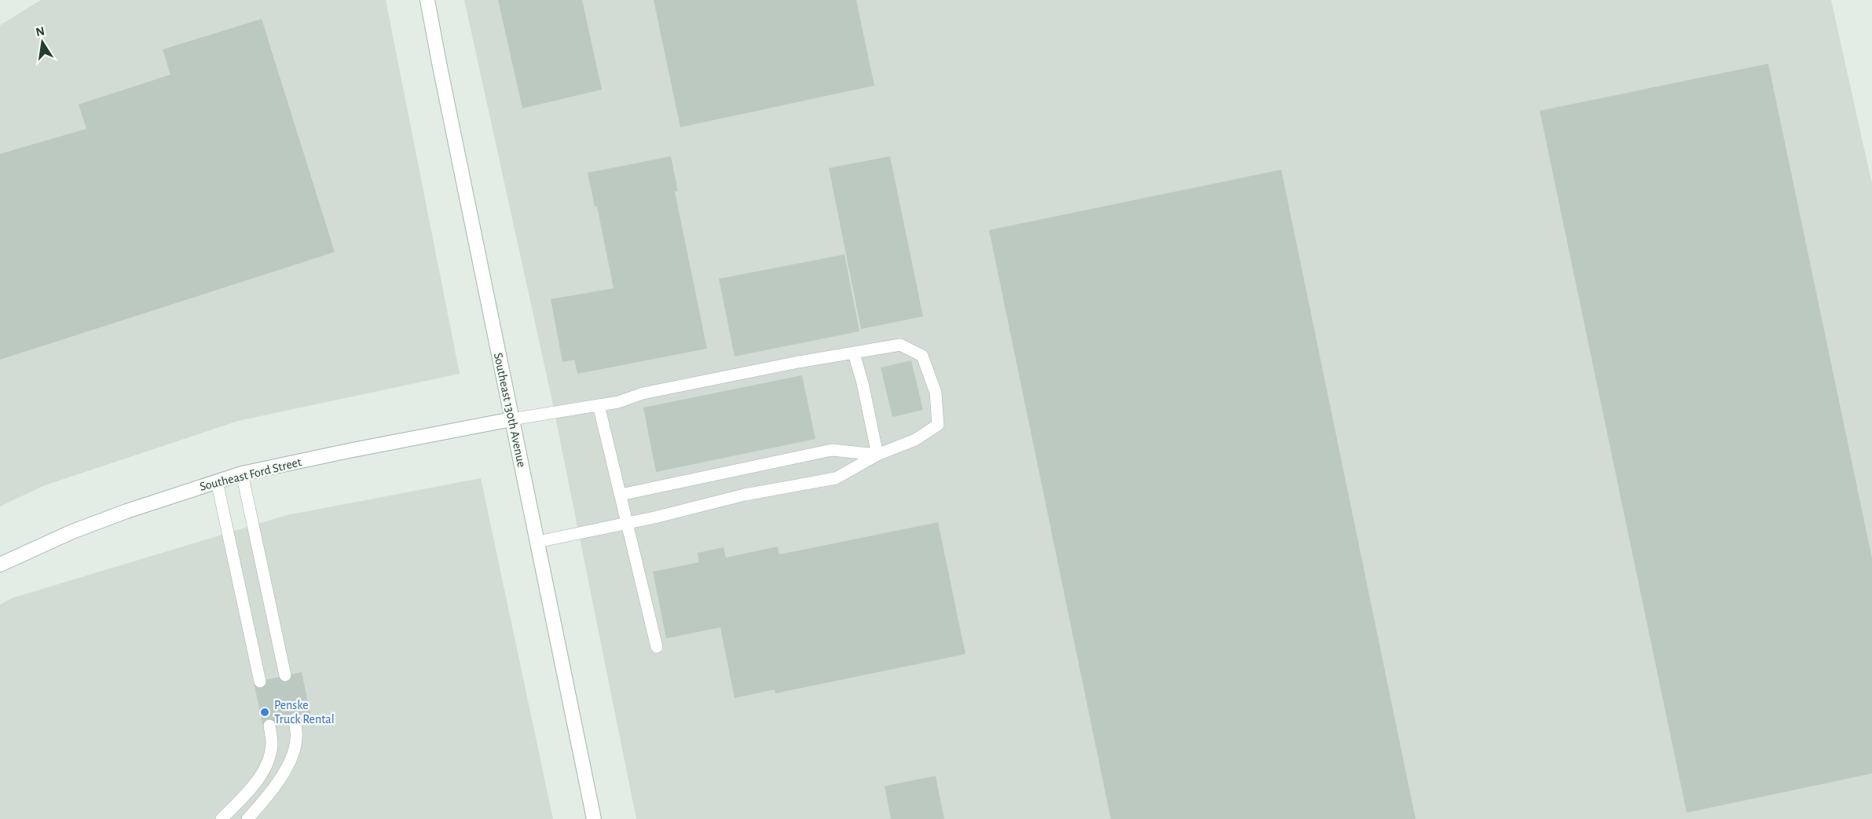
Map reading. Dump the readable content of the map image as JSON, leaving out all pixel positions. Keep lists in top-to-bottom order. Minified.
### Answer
{"streets":{"street":["Southeast 130th Avenue","Southeast Ford Street"]},"crossings":[["Southeast 130th Avenue","Southeast Ford Street"]],"places":["Penske Truck Rental"],"north":"top"}
